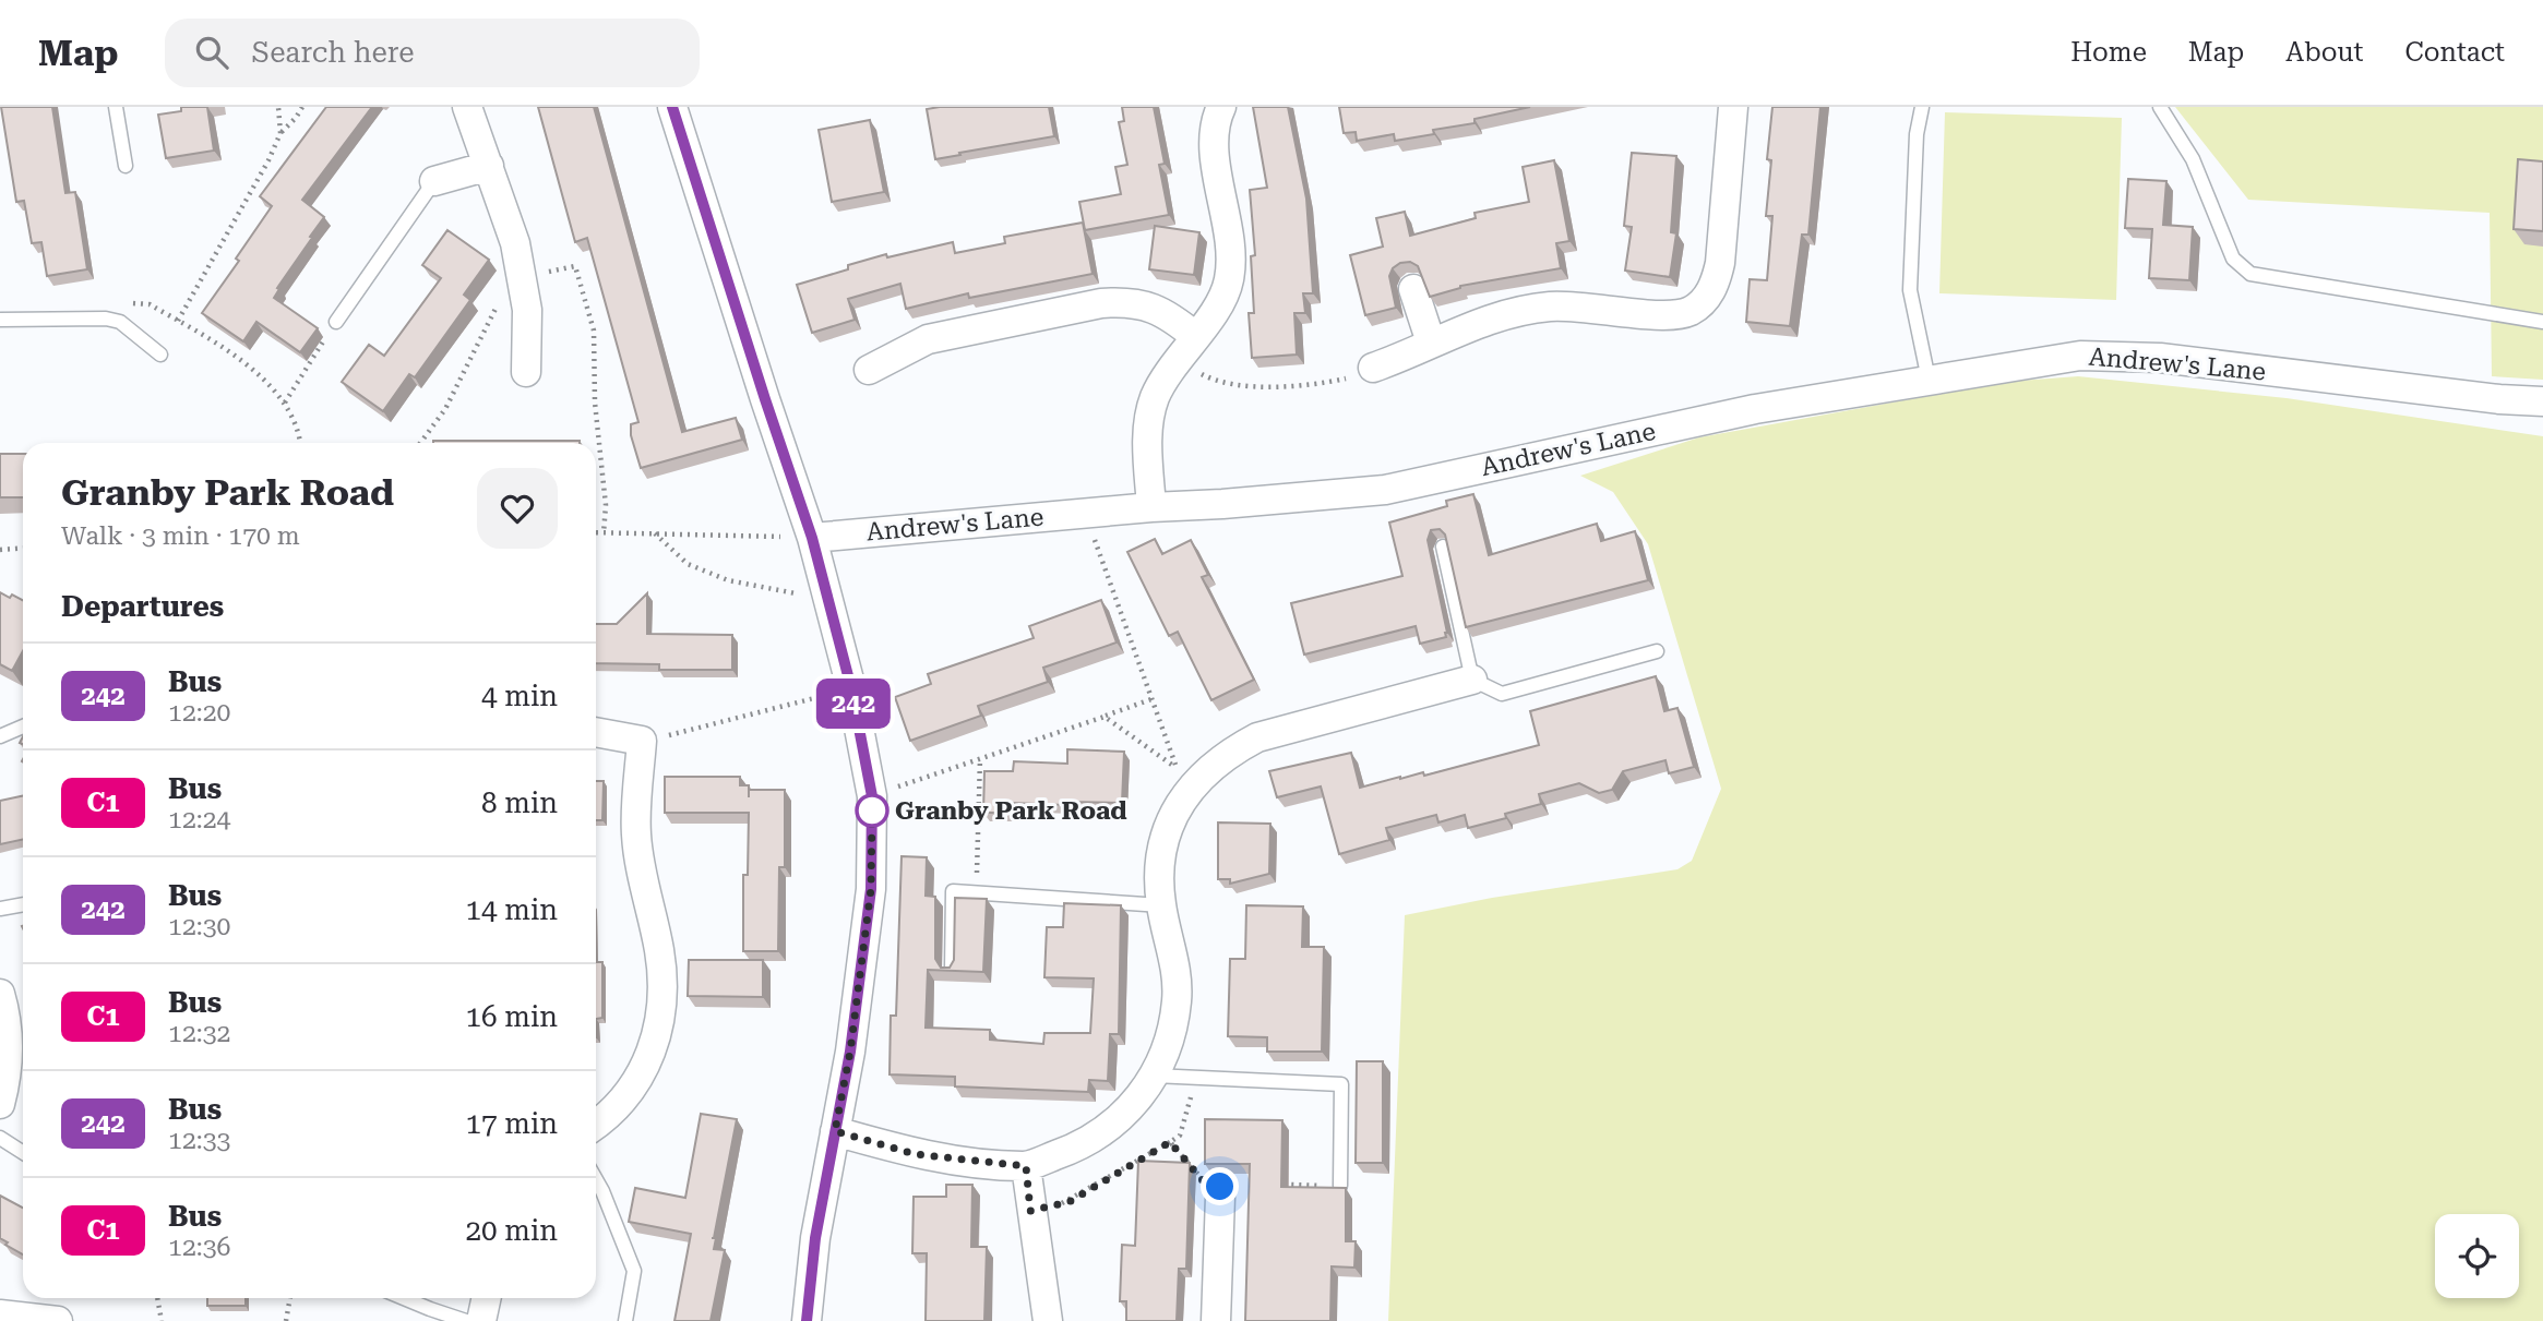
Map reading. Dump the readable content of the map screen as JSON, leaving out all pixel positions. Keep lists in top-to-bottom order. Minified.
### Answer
{"streets":{"street":["Andrew's Lane"]},"places":["Granby Park Road"],"lines":["bus line 242"],"page":{"header":"Map","search":"Search here","nav":["Home","Map","About","Contact"],"on_map":"242","heading":[["Granby Park Road","Walk · 3 min · 170 m"],"Departures"],"list":[{"mark":"242","name":"Bus","note":"12:20","value":"4 min"},{"mark":"C1","name":"Bus","note":"12:24","value":"8 min"},{"mark":"242","name":"Bus","note":"12:30","value":"14 min"},{"mark":"C1","name":"Bus","note":"12:32","value":"16 min"},{"mark":"242","name":"Bus","note":"12:33","value":"17 min"},{"mark":"C1","name":"Bus","note":"12:36","value":"20 min"}]}}
